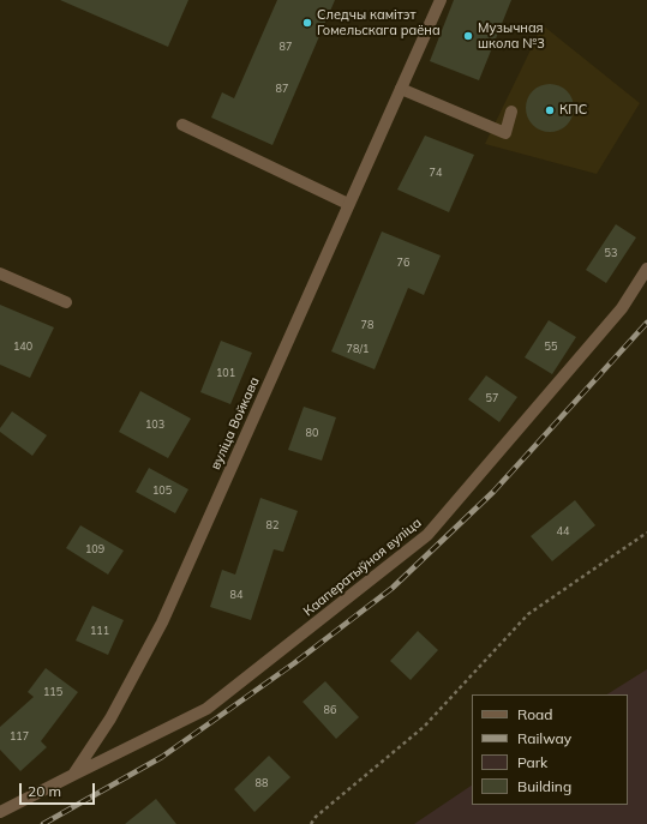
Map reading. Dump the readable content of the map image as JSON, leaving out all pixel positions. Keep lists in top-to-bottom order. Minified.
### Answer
{"streets":{"street":["вуліца Войкава","Кааператыўная вуліца"]},"crossings":[["вуліца Войкава","Кааператыўная вуліца"]],"places":["Следчы камітэт Гомельскага раёна","Музычная школа №3","КПС"],"house_numbers":["87","87","74","53","76","78","140","55","78/1","101","57","103","80","105","82","44","109","84","111","115","86","117","88"],"legend":["Road","Railway","Park","Building"],"scale_bar":"20 m"}
